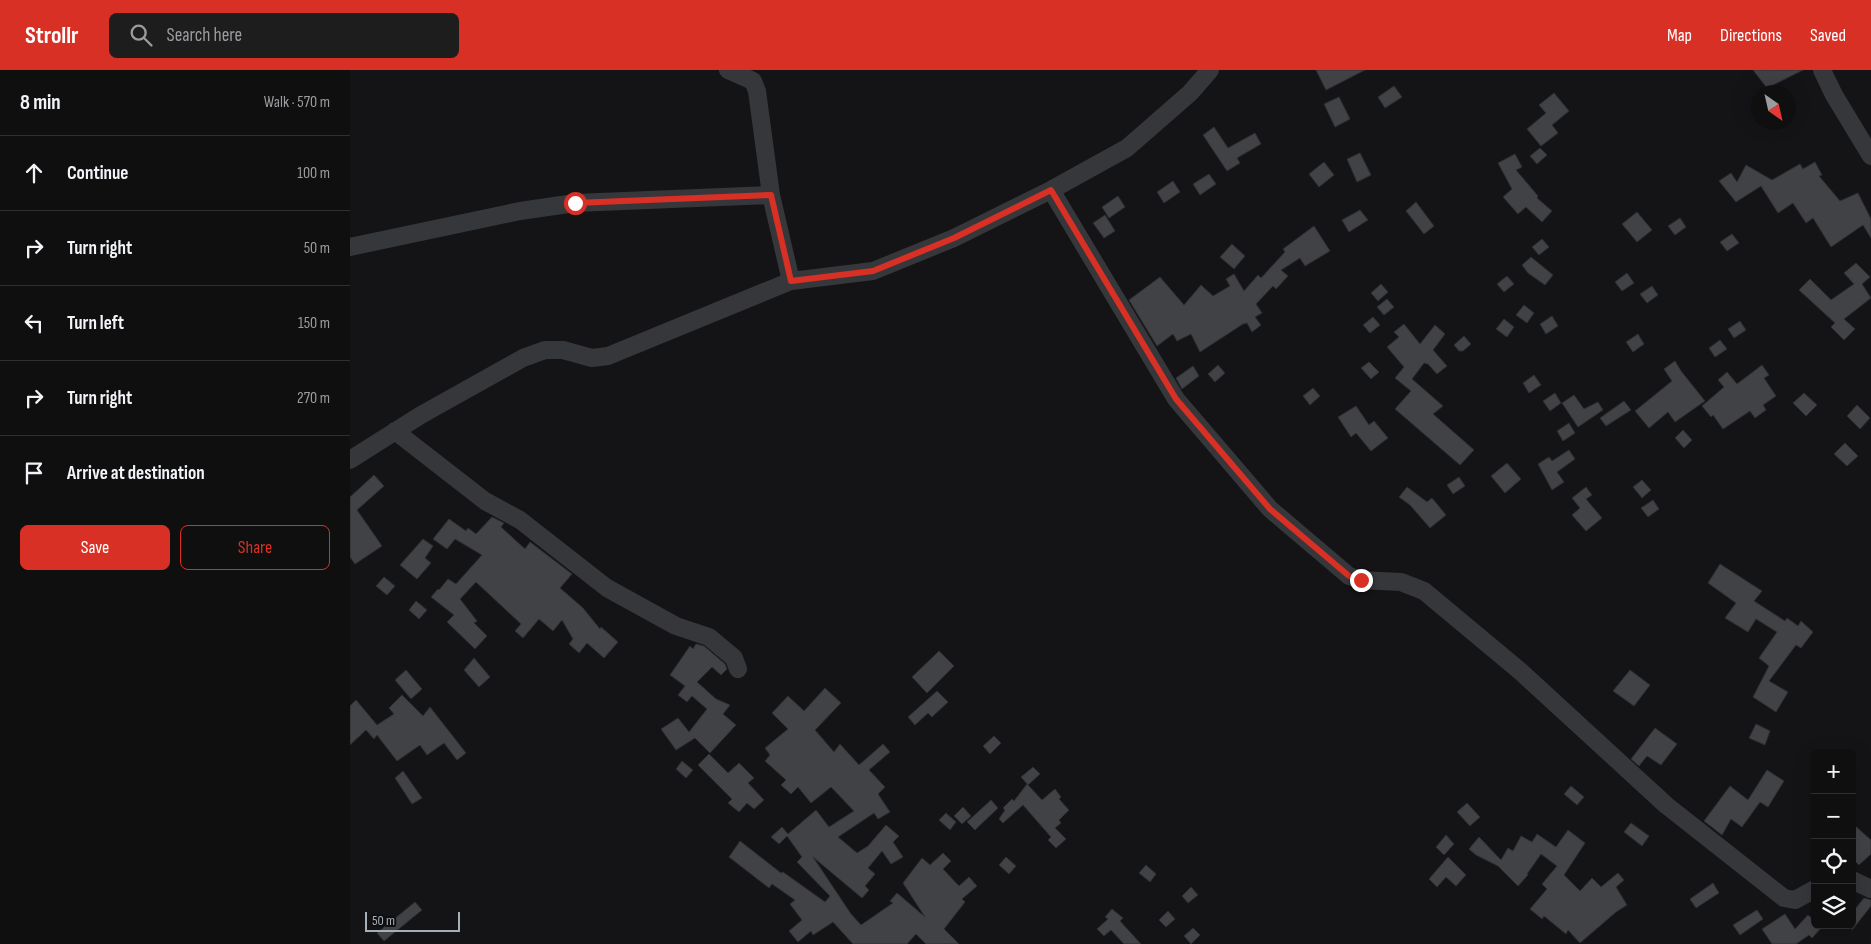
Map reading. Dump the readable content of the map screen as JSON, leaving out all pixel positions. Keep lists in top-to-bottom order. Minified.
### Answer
{"scale_bar":"50 m","north":"bottom right","page":{"header":"Strollr","search":"Search here","nav":["Map","Directions","Saved"],"heading":["8 min","Walk · 570 m"],"list":[["Continue","100 m"],["Turn right","50 m"],["Turn left","150 m"],["Turn right","270 m"],"Arrive at destination"],"buttons":["Save","Share"],"map_buttons":["+","−"],"scale":"50 m"}}
